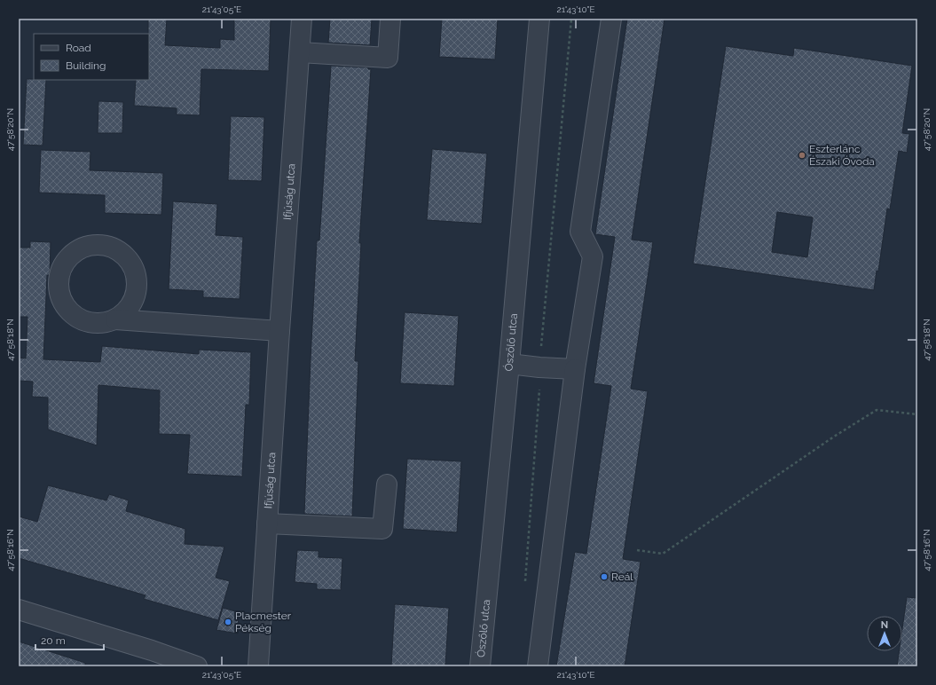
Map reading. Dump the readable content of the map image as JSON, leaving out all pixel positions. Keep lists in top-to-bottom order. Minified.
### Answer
{"streets":{"street":["Ifjúság utca","Ószőlő utca"]},"places":["Eszterlánc Északi Óvoda","Reál","Placmester Pékség"],"legend":["Road","Building"],"scale_bar":"20 m","north":"top","coordinates":["21°43'05\"E","21°43'10\"E","47°58'20\"N","47°58'18\"N","47°58'16\"N"]}
